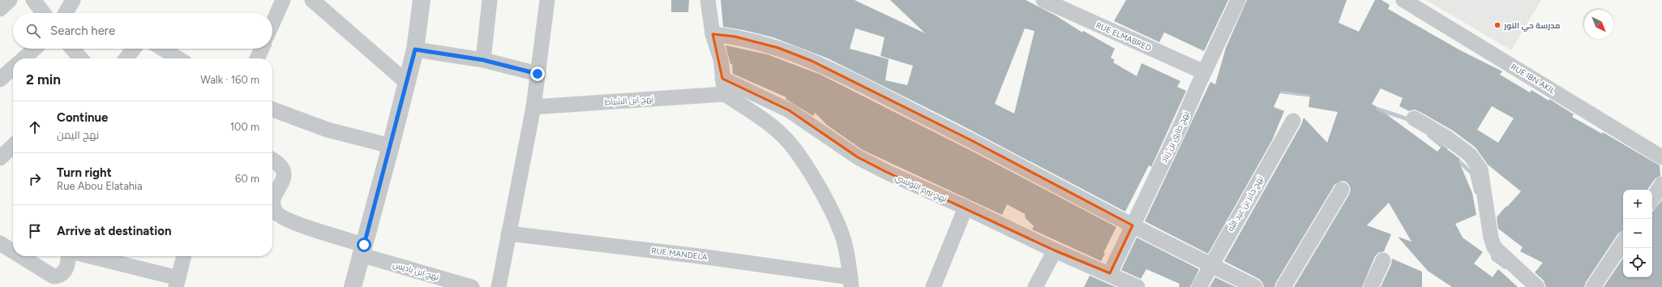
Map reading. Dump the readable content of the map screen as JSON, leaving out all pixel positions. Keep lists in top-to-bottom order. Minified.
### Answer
{"streets":{"street":["RUE ELMABRED","RUE IBN AKIL","نهج ابن الشباط","نهج طارق بن زياد","نهج بيرم التونسي","نهج جابر بن عبد الله","RUE MANDELA","نهج ابن باديس"]},"crossings":[["RUE ELMABRED","نهج طارق بن زياد"],["نهج طارق بن زياد","نهج بيرم التونسي"]],"places":["مدرسة حي النور"],"north":"bottom right","page":{"search":"Search here","heading":["2 min","Walk · 160 m"],"list":[["Continue","نهج اليمن","100 m"],["Turn right","Rue Abou Elatahia","60 m"],"Arrive at destination"],"map_buttons":["+","−"]}}
